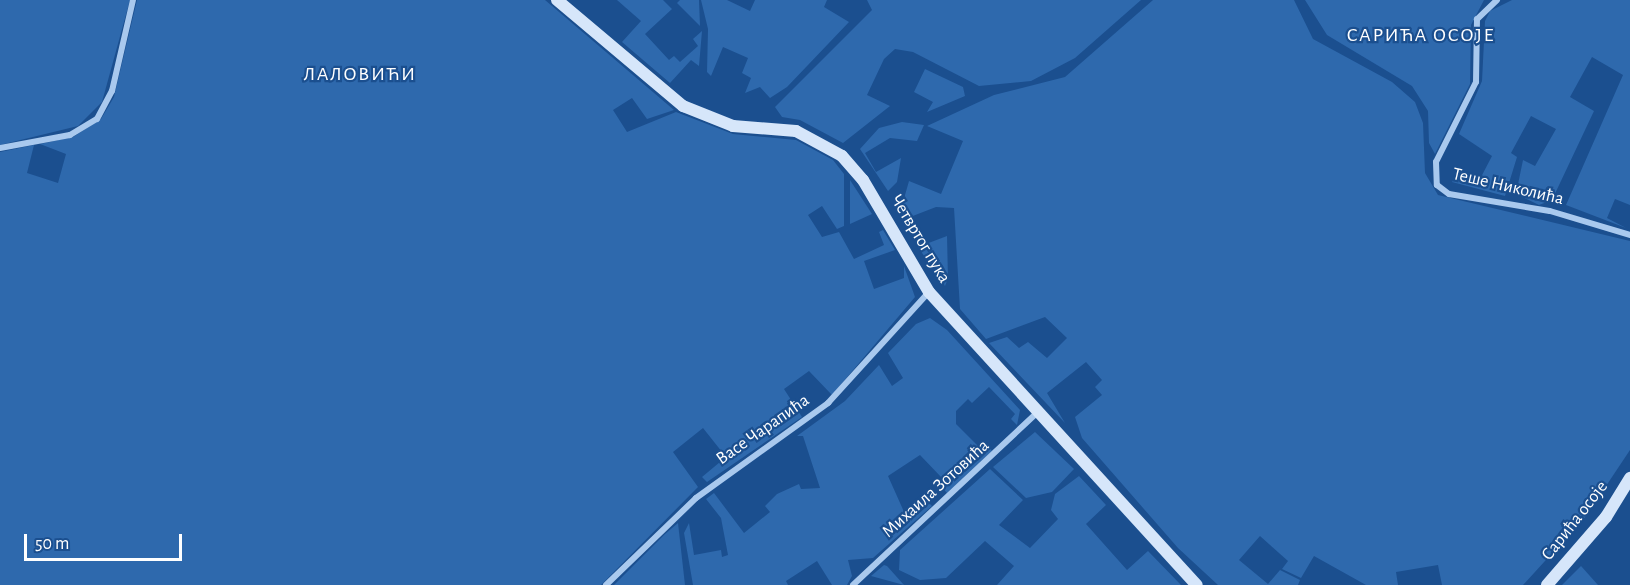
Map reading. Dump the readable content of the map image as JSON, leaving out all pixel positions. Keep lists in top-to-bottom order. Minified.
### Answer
{"streets":{"street":["Теше Николића","Четвртог пука","Васе Чарапића","Михаила Зотовића","Сарића осоје"]},"crossings":[["Четвртог пука","Васе Чарапића"],["Четвртог пука","Михаила Зотовића"]],"districts":["САРИЋА ОСОЈЕ","ЛАЛОВИЋИ"],"scale_bar":"50 m"}
